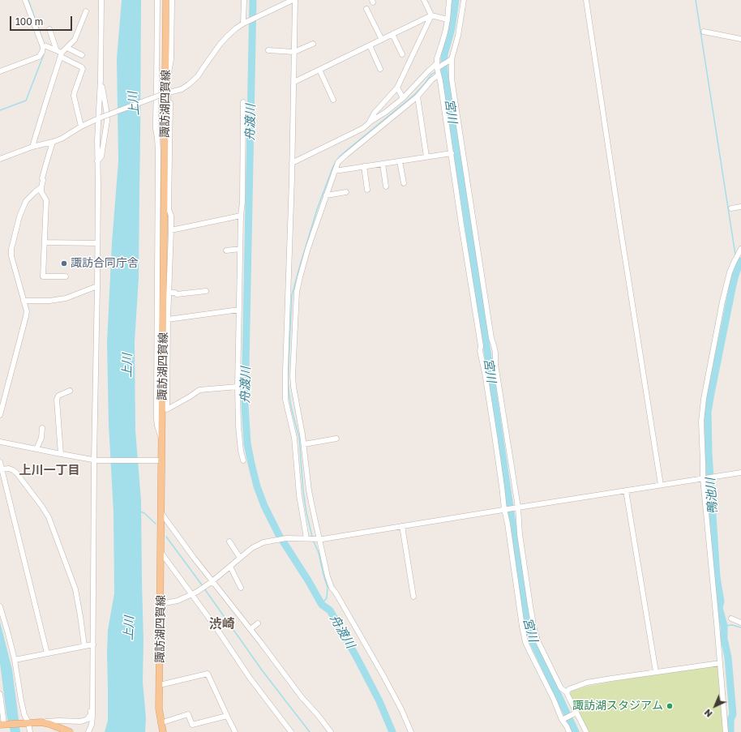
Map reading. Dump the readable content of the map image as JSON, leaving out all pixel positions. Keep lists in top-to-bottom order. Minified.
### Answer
{"streets":{"main road":["諏訪湖四賀線"]},"districts":["上川一丁目","渋崎"],"water":["上川","宮川","舟渡川","鴨池川"],"places":["諏訪合同庁舎","諏訪湖スタジアム"],"scale_bar":"100 m","north":"bottom left"}
